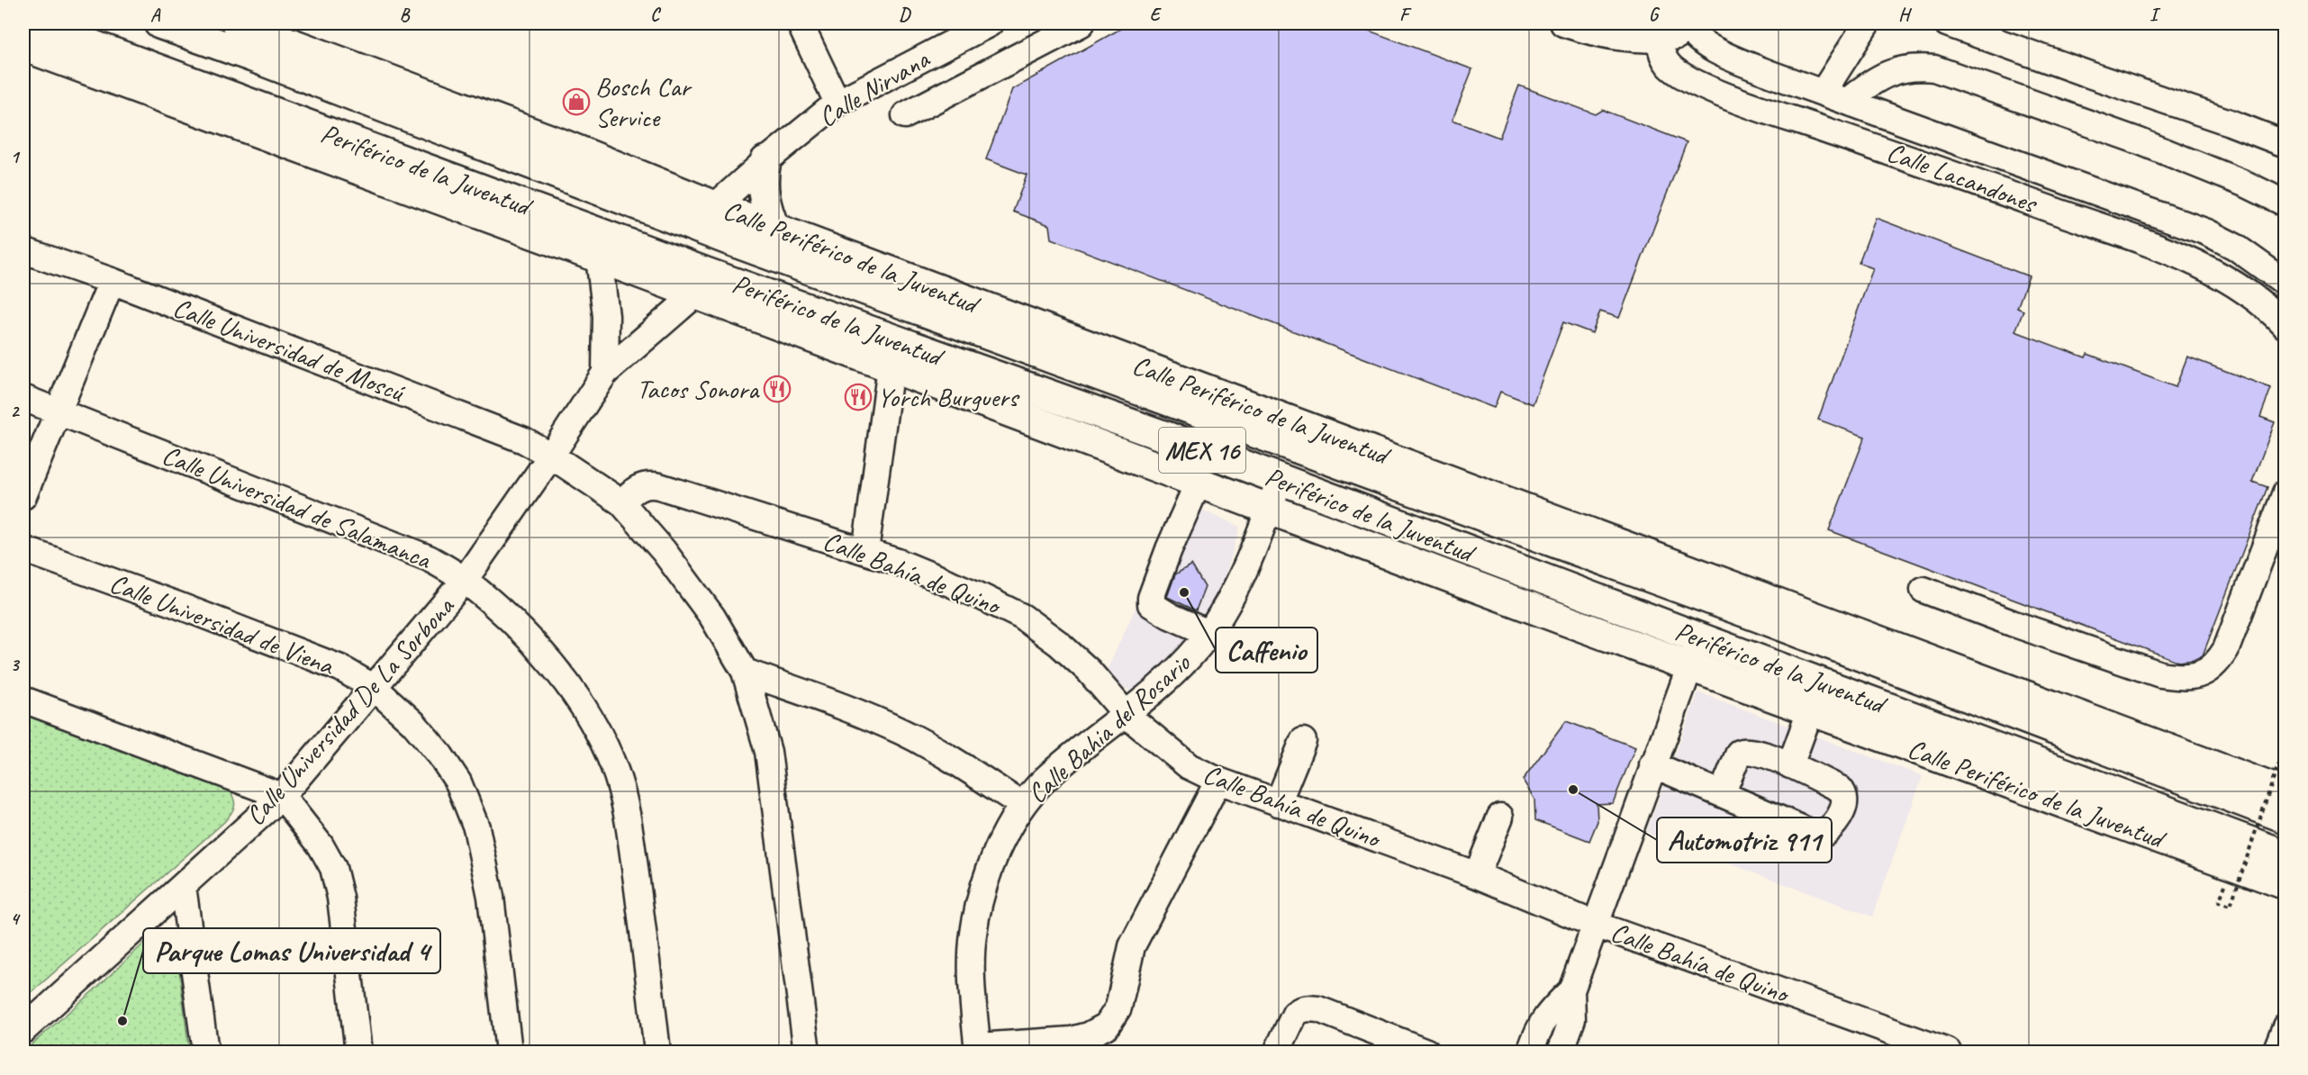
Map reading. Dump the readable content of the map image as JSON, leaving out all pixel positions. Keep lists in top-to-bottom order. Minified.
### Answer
{"streets":{"main road":["Periférico de la Juventud","Calle Periférico de la Juventud","MEX 16"],"street":["Calle Nirvana","Calle Lacandones","Calle Universidad de Moscú","Calle Universidad de Salamanca","Calle Bahía de Quino","Calle Universidad de Viena","Calle Universidad De La Sorbona","Calle Bahia del Rosario"]},"crossings":[["Calle Nirvana","Calle Periférico de la Juventud"],["Periférico de la Juventud","Calle Periférico de la Juventud"],["Periférico de la Juventud","Calle Universidad De La Sorbona"],["Periférico de la Juventud","Calle Bahia del Rosario"],["Calle Periférico de la Juventud","Calle Universidad De La Sorbona"],["Calle Periférico de la Juventud","Calle Bahia del Rosario"],["Calle Universidad de Moscú","Calle Bahía de Quino"],["Calle Universidad de Moscú","Calle Universidad De La Sorbona"],["Calle Universidad de Salamanca","Calle Universidad De La Sorbona"],["Calle Bahía de Quino","Calle Bahia del Rosario"],["Calle Universidad de Viena","Calle Universidad De La Sorbona"]],"places":{"shop":["Bosch Car Service"],"restaurant":["Tacos Sonora","Yorch Burguers"],"other":["Caffenio","Automotriz 911","Parque Lomas Universidad 4"]},"grid":{"columns":["A","B","C","D","E","F","G","H","I"],"rows":["1","2","3","4"]}}
